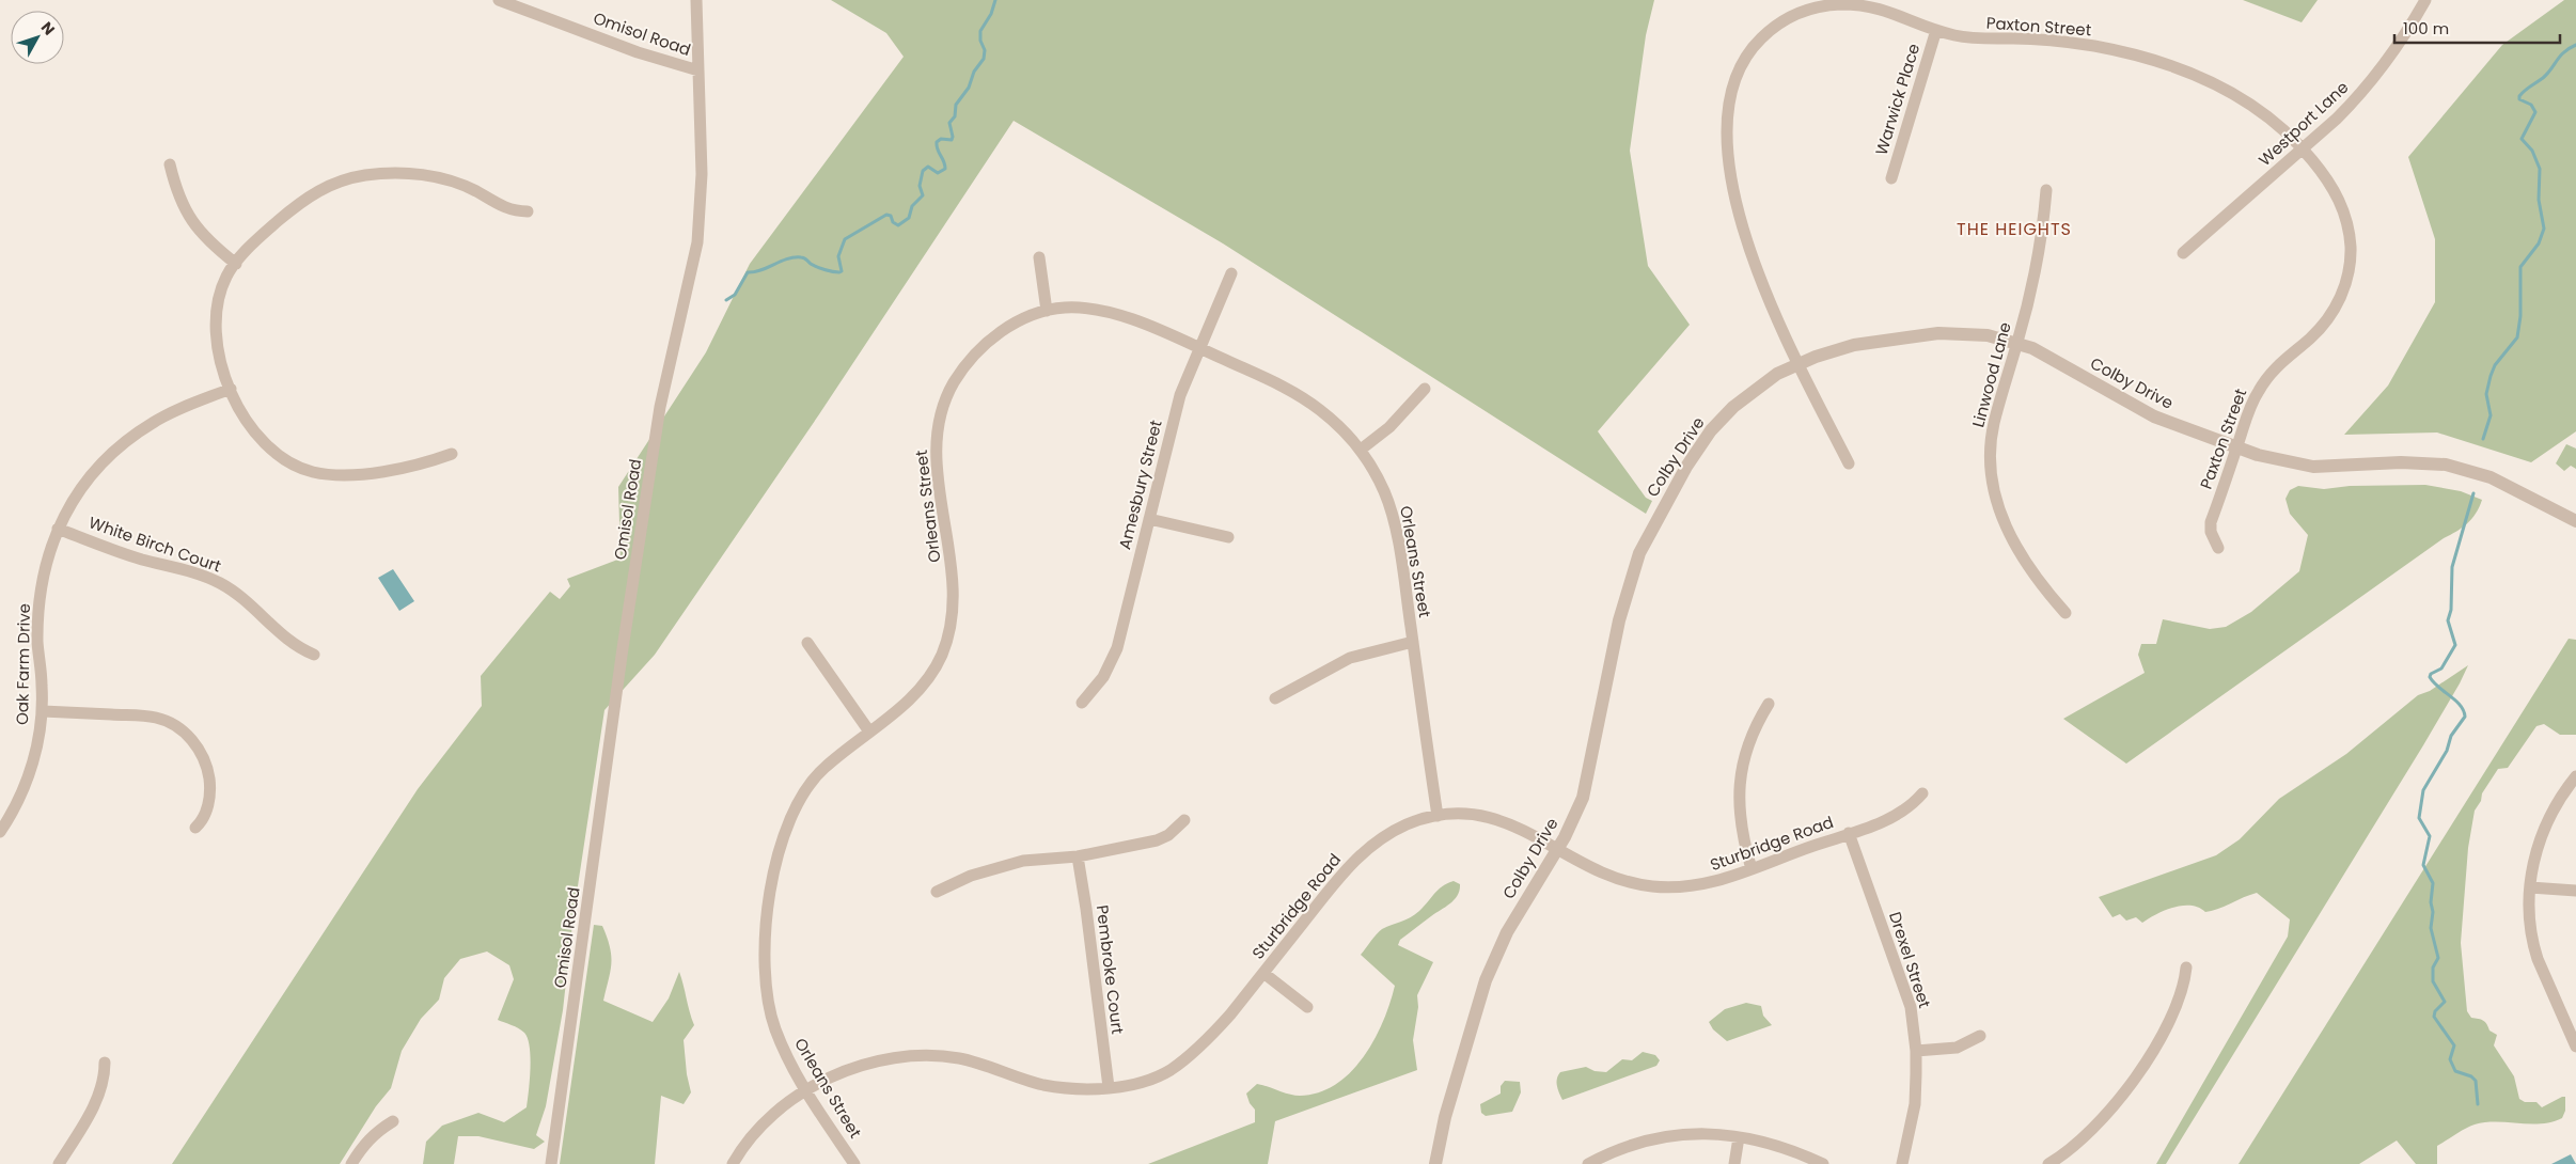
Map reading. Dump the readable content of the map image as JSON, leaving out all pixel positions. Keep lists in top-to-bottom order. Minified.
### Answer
{"streets":{"street":["Paxton Street","Omisol Road","Warwick Place","Westport Lane","Linwood Lane","Colby Drive","Amesbury Street","Orleans Street","White Birch Court","Oak Farm Drive","Sturbridge Road","Drexel Street","Pembroke Court"]},"crossings":[["Paxton Street","Warwick Place"],["Paxton Street","Westport Lane"],["Paxton Street","Colby Drive"],["Linwood Lane","Colby Drive"],["Colby Drive","Sturbridge Road"],["Amesbury Street","Orleans Street"],["Orleans Street","Sturbridge Road"],["White Birch Court","Oak Farm Drive"],["Sturbridge Road","Drexel Street"],["Sturbridge Road","Pembroke Court"]],"districts":["THE HEIGHTS"],"scale_bar":"100 m","north":"top right"}
